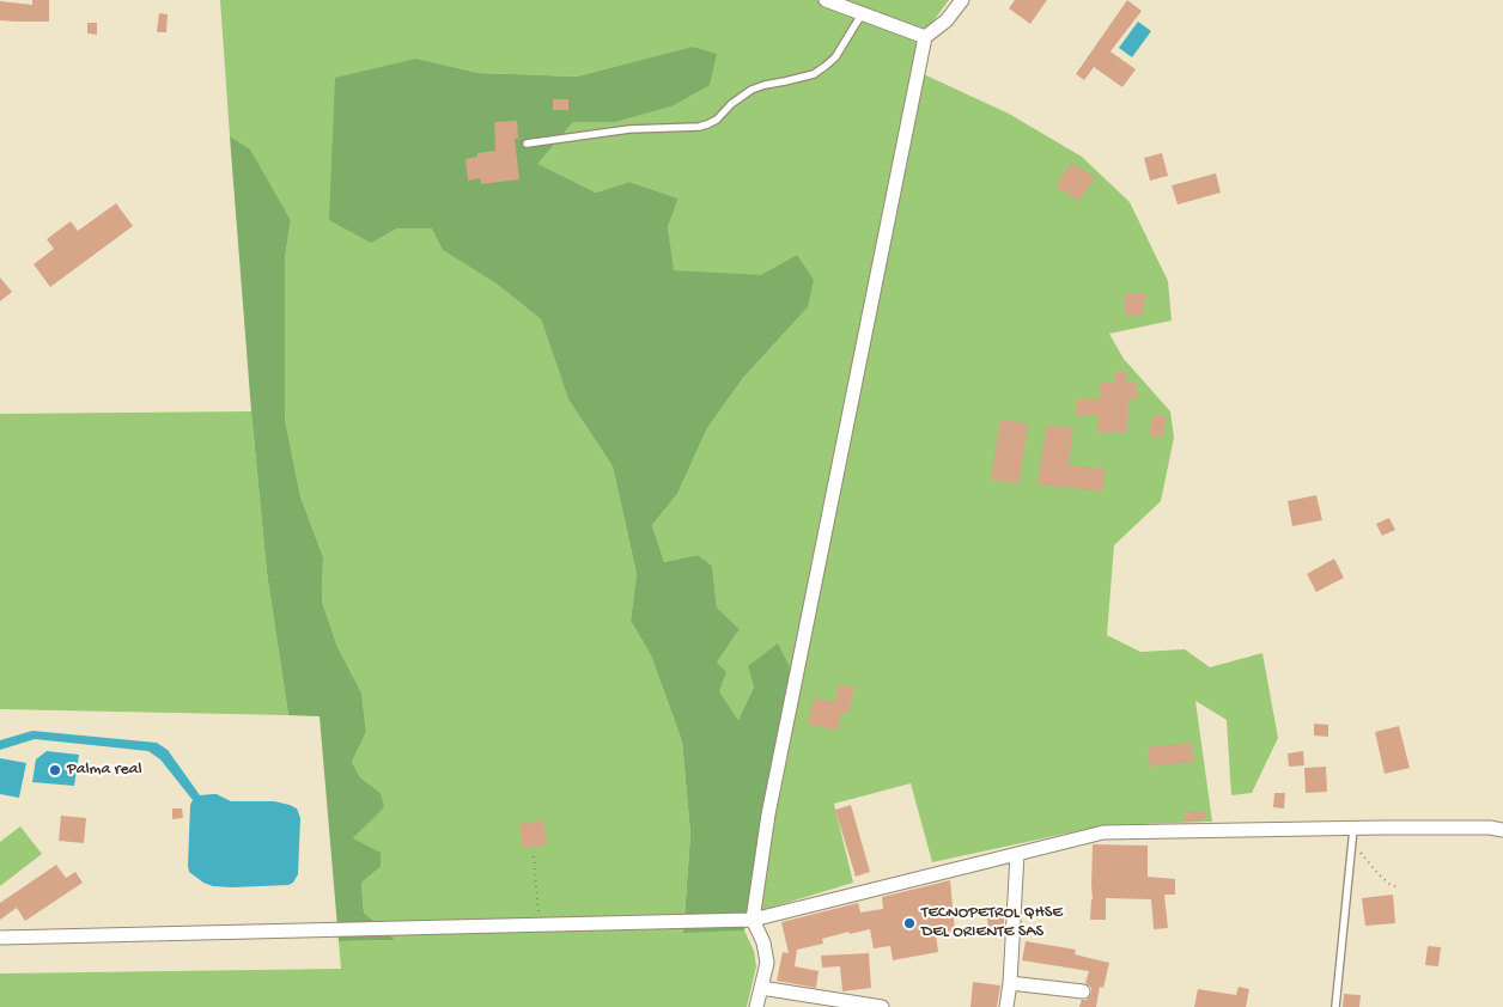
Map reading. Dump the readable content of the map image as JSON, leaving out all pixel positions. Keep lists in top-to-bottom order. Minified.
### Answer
{"places":["Palma real","TECNOPETROL QHSE DEL ORIENTE SAS"]}
